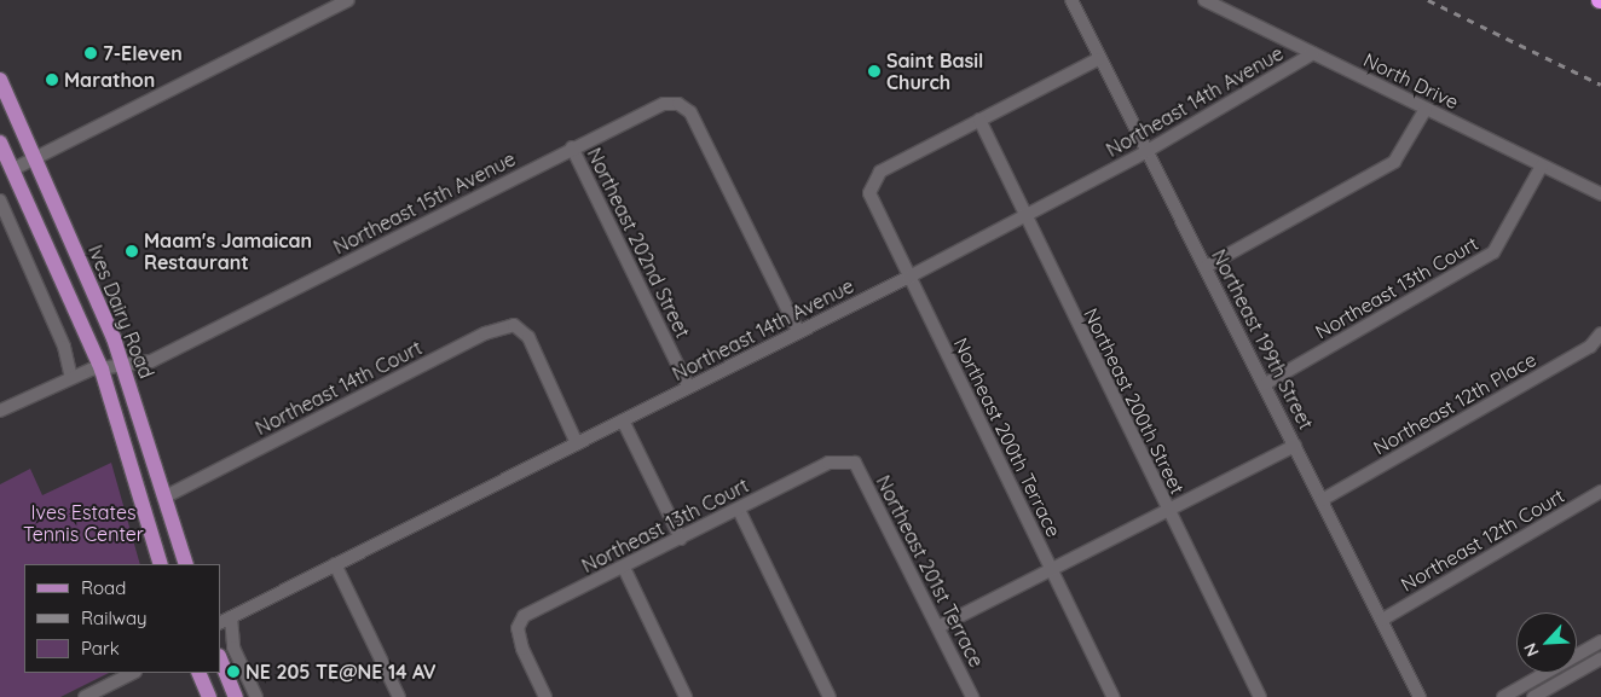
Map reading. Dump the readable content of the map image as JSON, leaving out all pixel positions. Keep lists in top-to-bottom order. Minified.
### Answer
{"streets":{"main road":["Ives Dairy Road"],"street":["North Drive","Northeast 14th Avenue","Northeast 15th Avenue","Northeast 202nd Street","Northeast 13th Court","Northeast 199th Street","Northeast 14th Court","Northeast 200th Street","Northeast 12th Place","Northeast 200th Terrace","Northeast 12th Court","Northeast 201st Terrace"]},"crossings":[["North Drive","Northeast 14th Avenue"],["North Drive","Northeast 13th Court"],["Northeast 14th Avenue","Northeast 15th Avenue"],["Northeast 14th Avenue","Northeast 202nd Street"],["Northeast 14th Avenue","Northeast 199th Street"],["Northeast 14th Avenue","Northeast 14th Court"],["Northeast 14th Avenue","Northeast 200th Street"],["Northeast 14th Avenue","Northeast 200th Terrace"],["Northeast 15th Avenue","Northeast 202nd Street"],["Northeast 15th Avenue","Ives Dairy Road"],["Northeast 13th Court","Northeast 199th Street"],["Northeast 13th Court","Northeast 201st Terrace"],["Ives Dairy Road","Northeast 14th Court"],["Northeast 199th Street","Northeast 12th Place"],["Northeast 199th Street","Northeast 12th Court"],["Northeast 200th Street","Northeast 200th Terrace"]],"parks":["Ives Estates Tennis Center"],"places":["7-Eleven","Saint Basil Church","Marathon","Maam's Jamaican Restaurant","NE 205 TE@NE 14 AV"],"legend":["Road","Railway","Park"],"north":"bottom left"}
